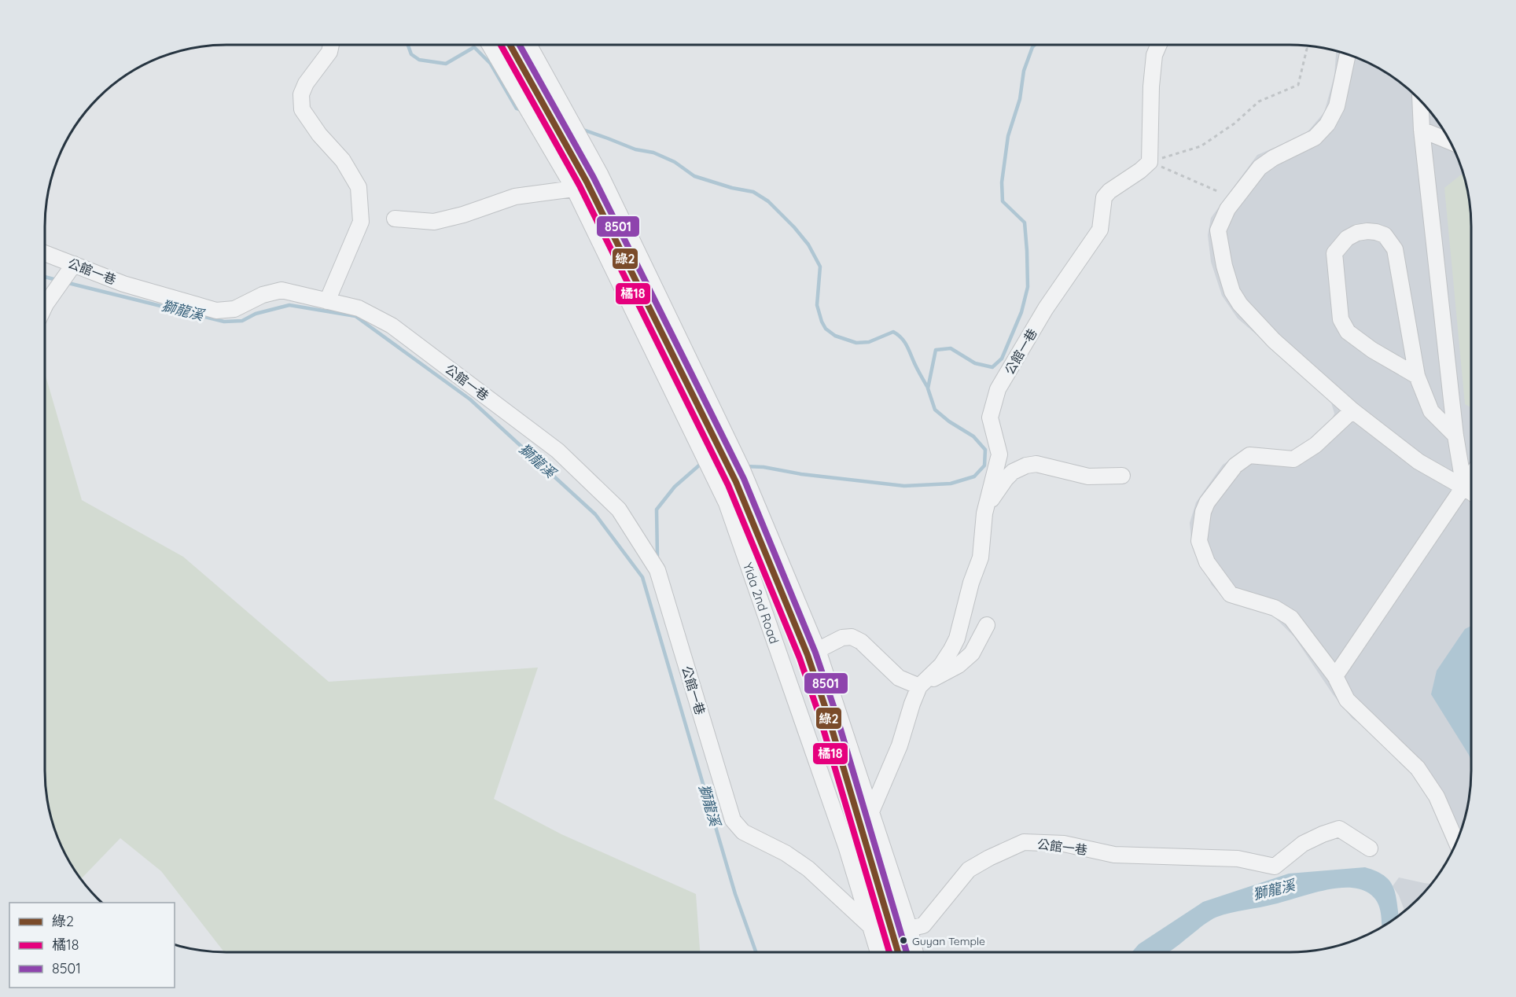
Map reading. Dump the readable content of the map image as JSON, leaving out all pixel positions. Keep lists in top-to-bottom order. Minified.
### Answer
{"streets":{"street":["公館一巷","Yida 2nd Road"]},"crossings":[["公館一巷","Yida 2nd Road"]],"water":["獅龍溪"],"places":["Guyan Temple"],"lines":["transit line 綠2","transit line 橘18","transit line 8501"],"legend":["綠2","橘18","8501"]}
